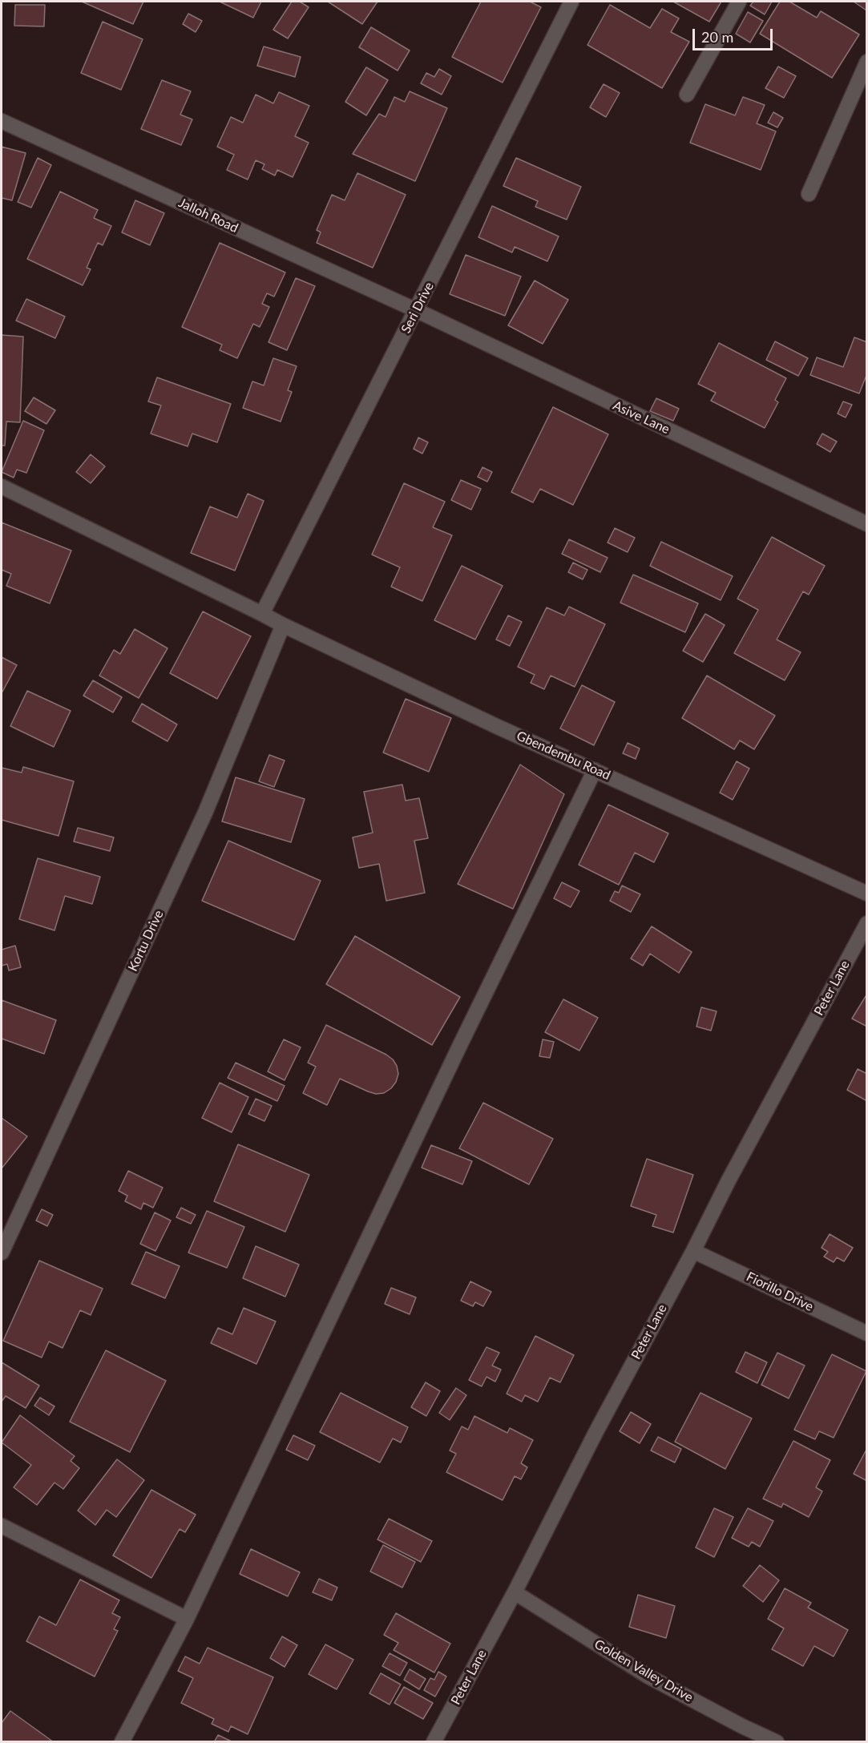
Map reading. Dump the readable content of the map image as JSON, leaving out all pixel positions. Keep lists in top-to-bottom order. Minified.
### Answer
{"streets":{"street":["Jalloh Road","Seri Drive","Asive Lane","Gbendembu Road","Kortu Drive","Peter Lane","Fiorillo Drive","Golden Valley Drive"]},"crossings":[["Jalloh Road","Seri Drive"],["Jalloh Road","Asive Lane"],["Seri Drive","Asive Lane"],["Seri Drive","Gbendembu Road"],["Gbendembu Road","Kortu Drive"],["Peter Lane","Fiorillo Drive"],["Peter Lane","Golden Valley Drive"]],"scale_bar":"20 m"}
